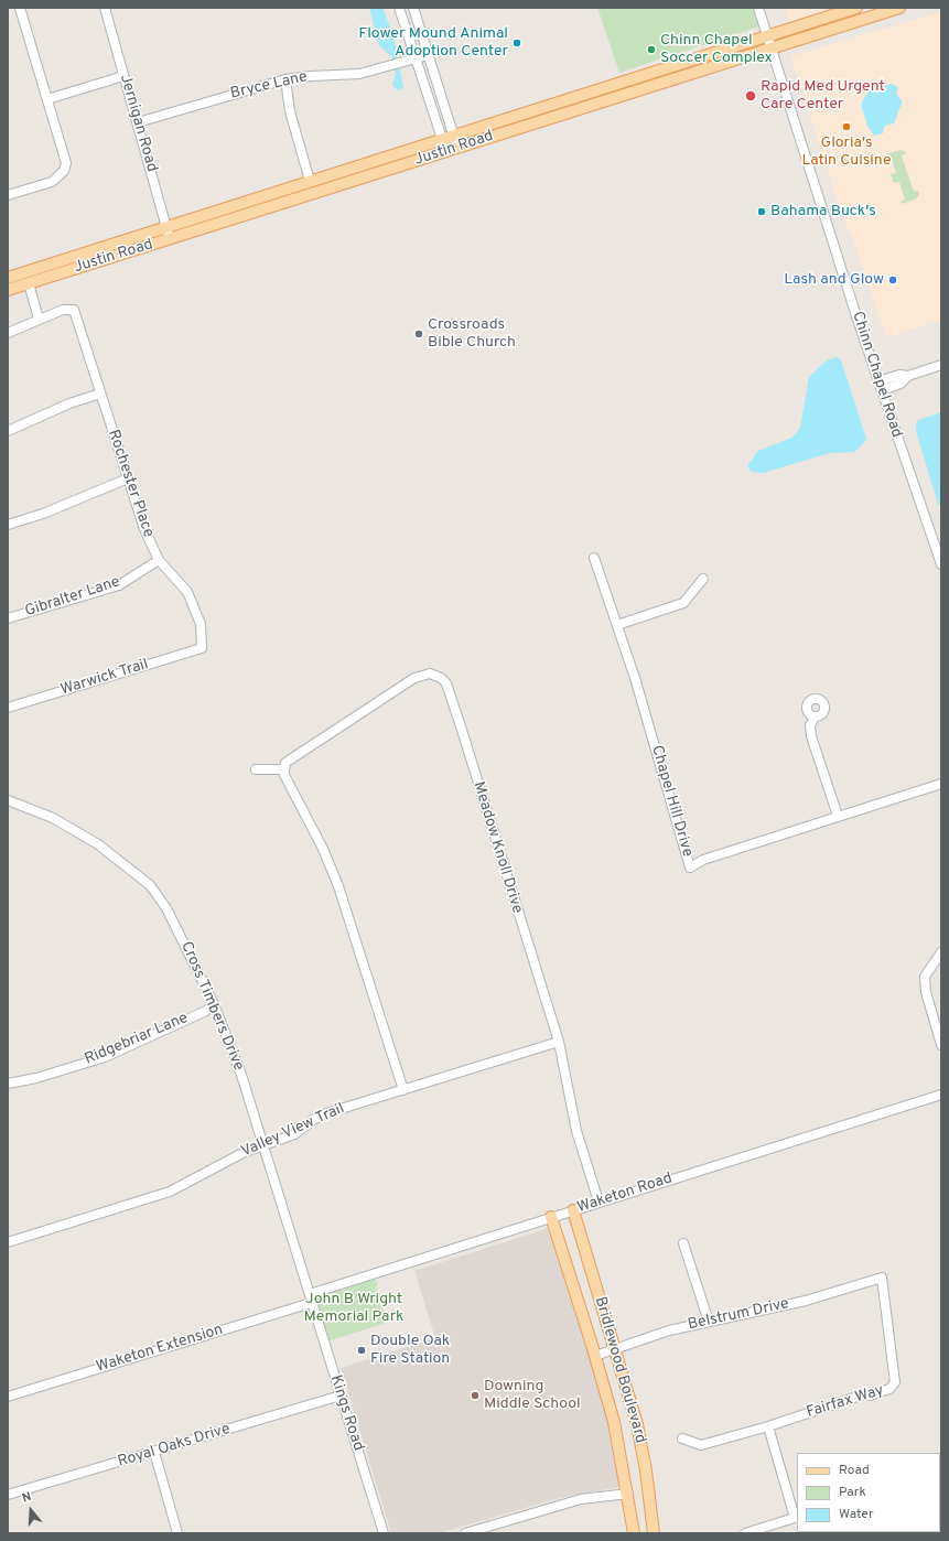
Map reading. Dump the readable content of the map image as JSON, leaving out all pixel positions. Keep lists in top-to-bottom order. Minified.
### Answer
{"streets":{"main road":["Justin Road","Bridlewood Boulevard"],"street":["Bryce Lane","Jernigan Road","Chinn Chapel Road","Rochester Place","Gibralter Lane","Warwick Trail","Chapel Hill Drive","Meadow Knoll Drive","Cross Timbers Drive","Ridgebriar Lane","Valley View Trail","Waketon Road","Belstrum Drive","Waketon Extension","Fairfax Way","Kings Road","Royal Oaks Drive"]},"crossings":[["Bryce Lane","Jernigan Road"],["Jernigan Road","Justin Road"],["Justin Road","Chinn Chapel Road"],["Rochester Place","Gibralter Lane"],["Rochester Place","Warwick Trail"],["Meadow Knoll Drive","Valley View Trail"],["Meadow Knoll Drive","Waketon Road"],["Cross Timbers Drive","Ridgebriar Lane"],["Cross Timbers Drive","Valley View Trail"],["Cross Timbers Drive","Waketon Road"],["Cross Timbers Drive","Kings Road"],["Waketon Road","Bridlewood Boulevard"],["Waketon Road","Kings Road"],["Belstrum Drive","Bridlewood Boulevard"],["Belstrum Drive","Fairfax Way"],["Waketon Extension","Kings Road"],["Kings Road","Royal Oaks Drive"]],"parks":["John B Wright Memorial Park"],"places":["Flower Mound Animal Adoption Center","Chinn Chapel Soccer Complex","Rapid Med Urgent Care Center","Gloria's Latin Cuisine","Bahama Buck's","Lash and Glow","Crossroads Bible Church","Double Oak Fire Station","Downing Middle School"],"legend":["Road","Park","Water"],"north":"top"}
